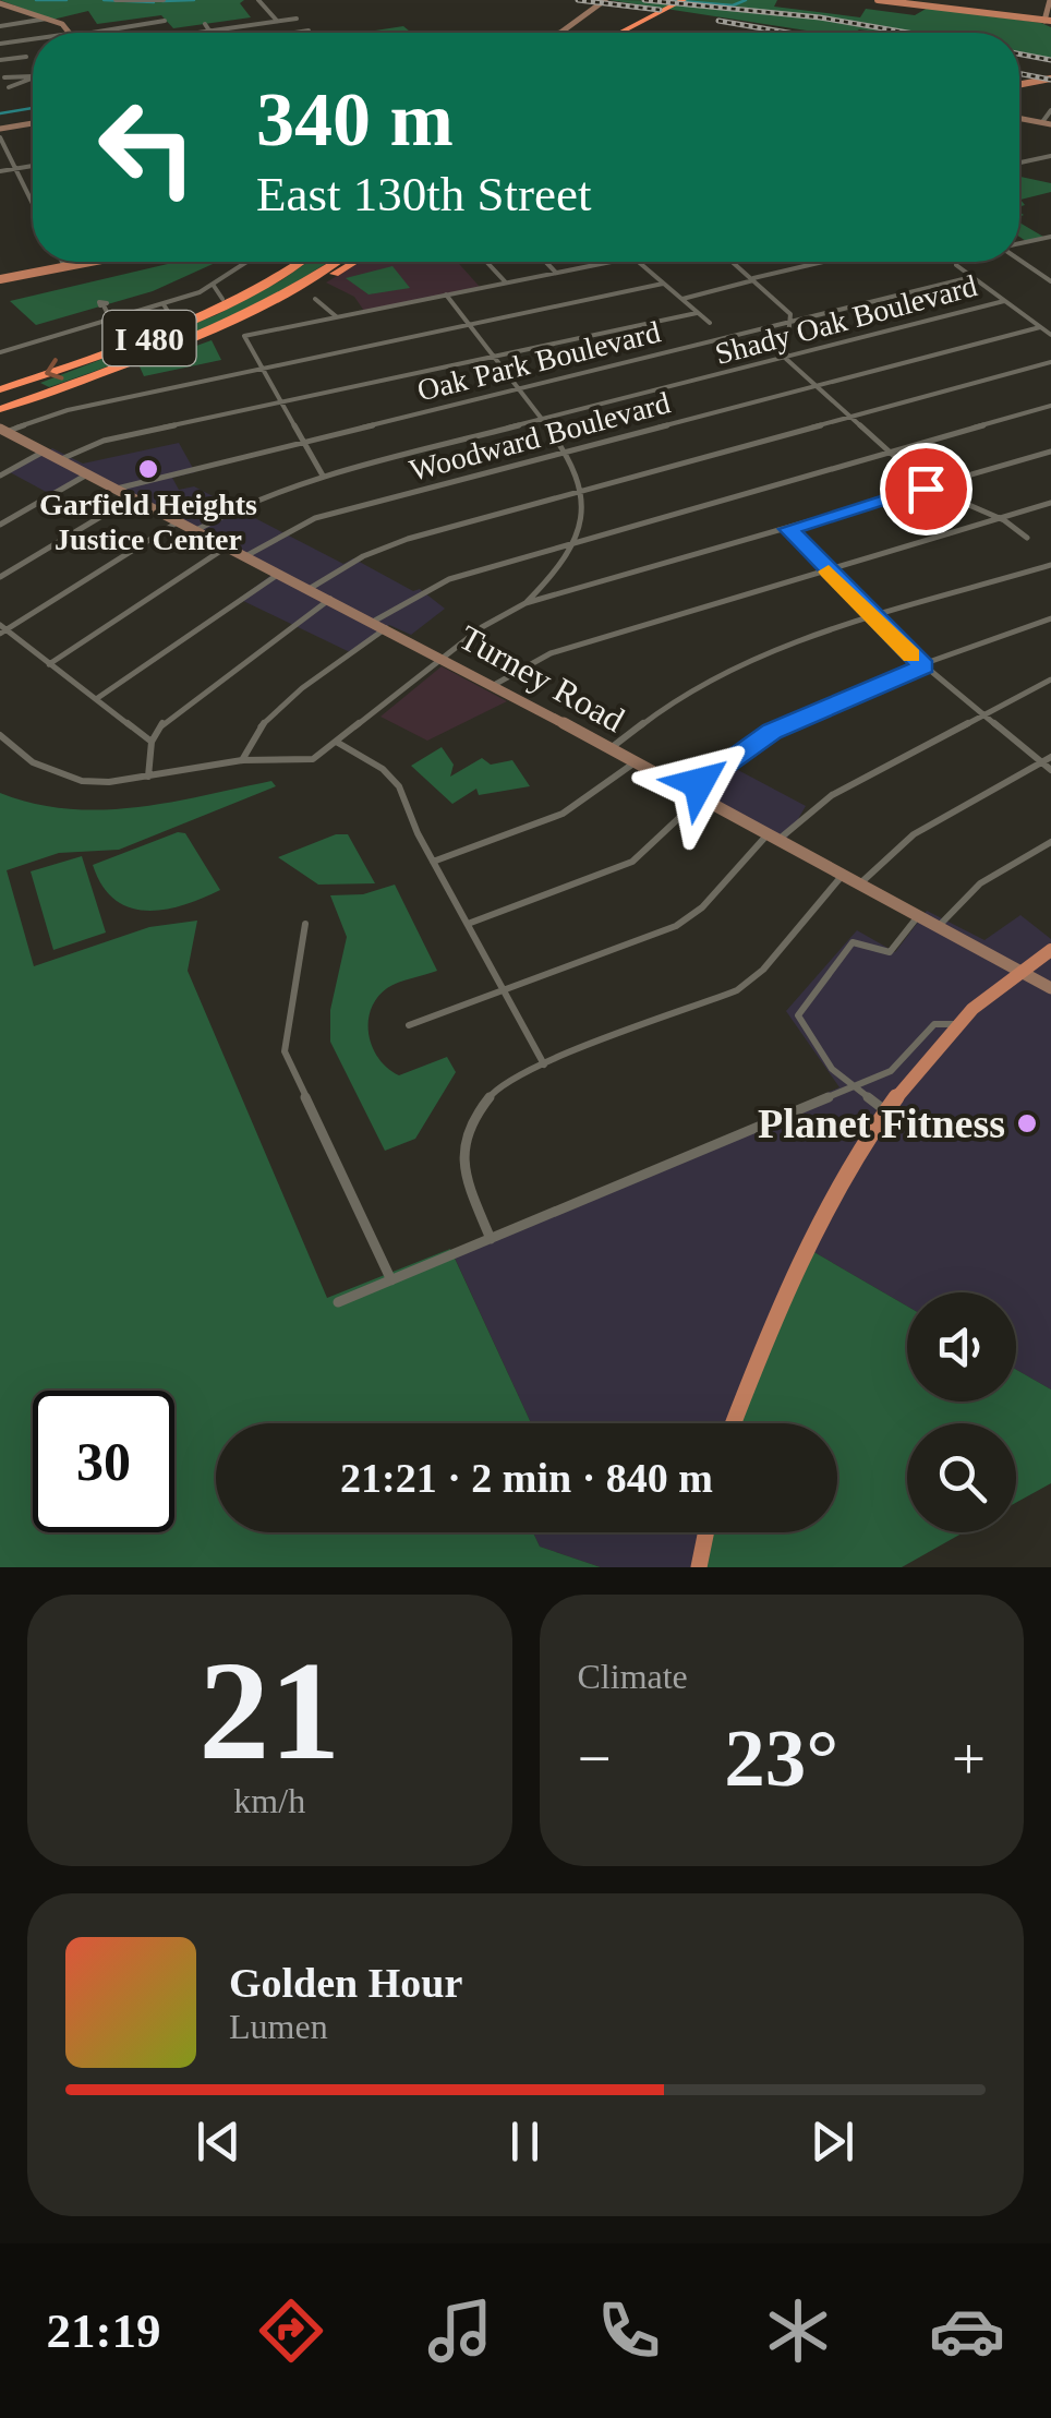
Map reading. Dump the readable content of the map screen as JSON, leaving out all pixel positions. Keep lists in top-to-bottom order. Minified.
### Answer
{"streets":{"highway":["I 480"],"main road":["Turney Road"],"street":["Shady Oak Boulevard","Oak Park Boulevard","Woodward Boulevard"]},"crossings":[["Shady Oak Boulevard","Turney Road"],["Oak Park Boulevard","Turney Road"],["Woodward Boulevard","Turney Road"]],"places":["Garfield Heights Justice Center","Planet Fitness"],"page":{"turn":["340 m","East 130th Street"],"limit":"30","trip":"21:21 · 2 min · 840 m","tile":[["21","km/h"],"Climate"],"heat":["−","23°","+"],"song":["Golden Hour","Lumen"],"tabs":"21:19"}}
